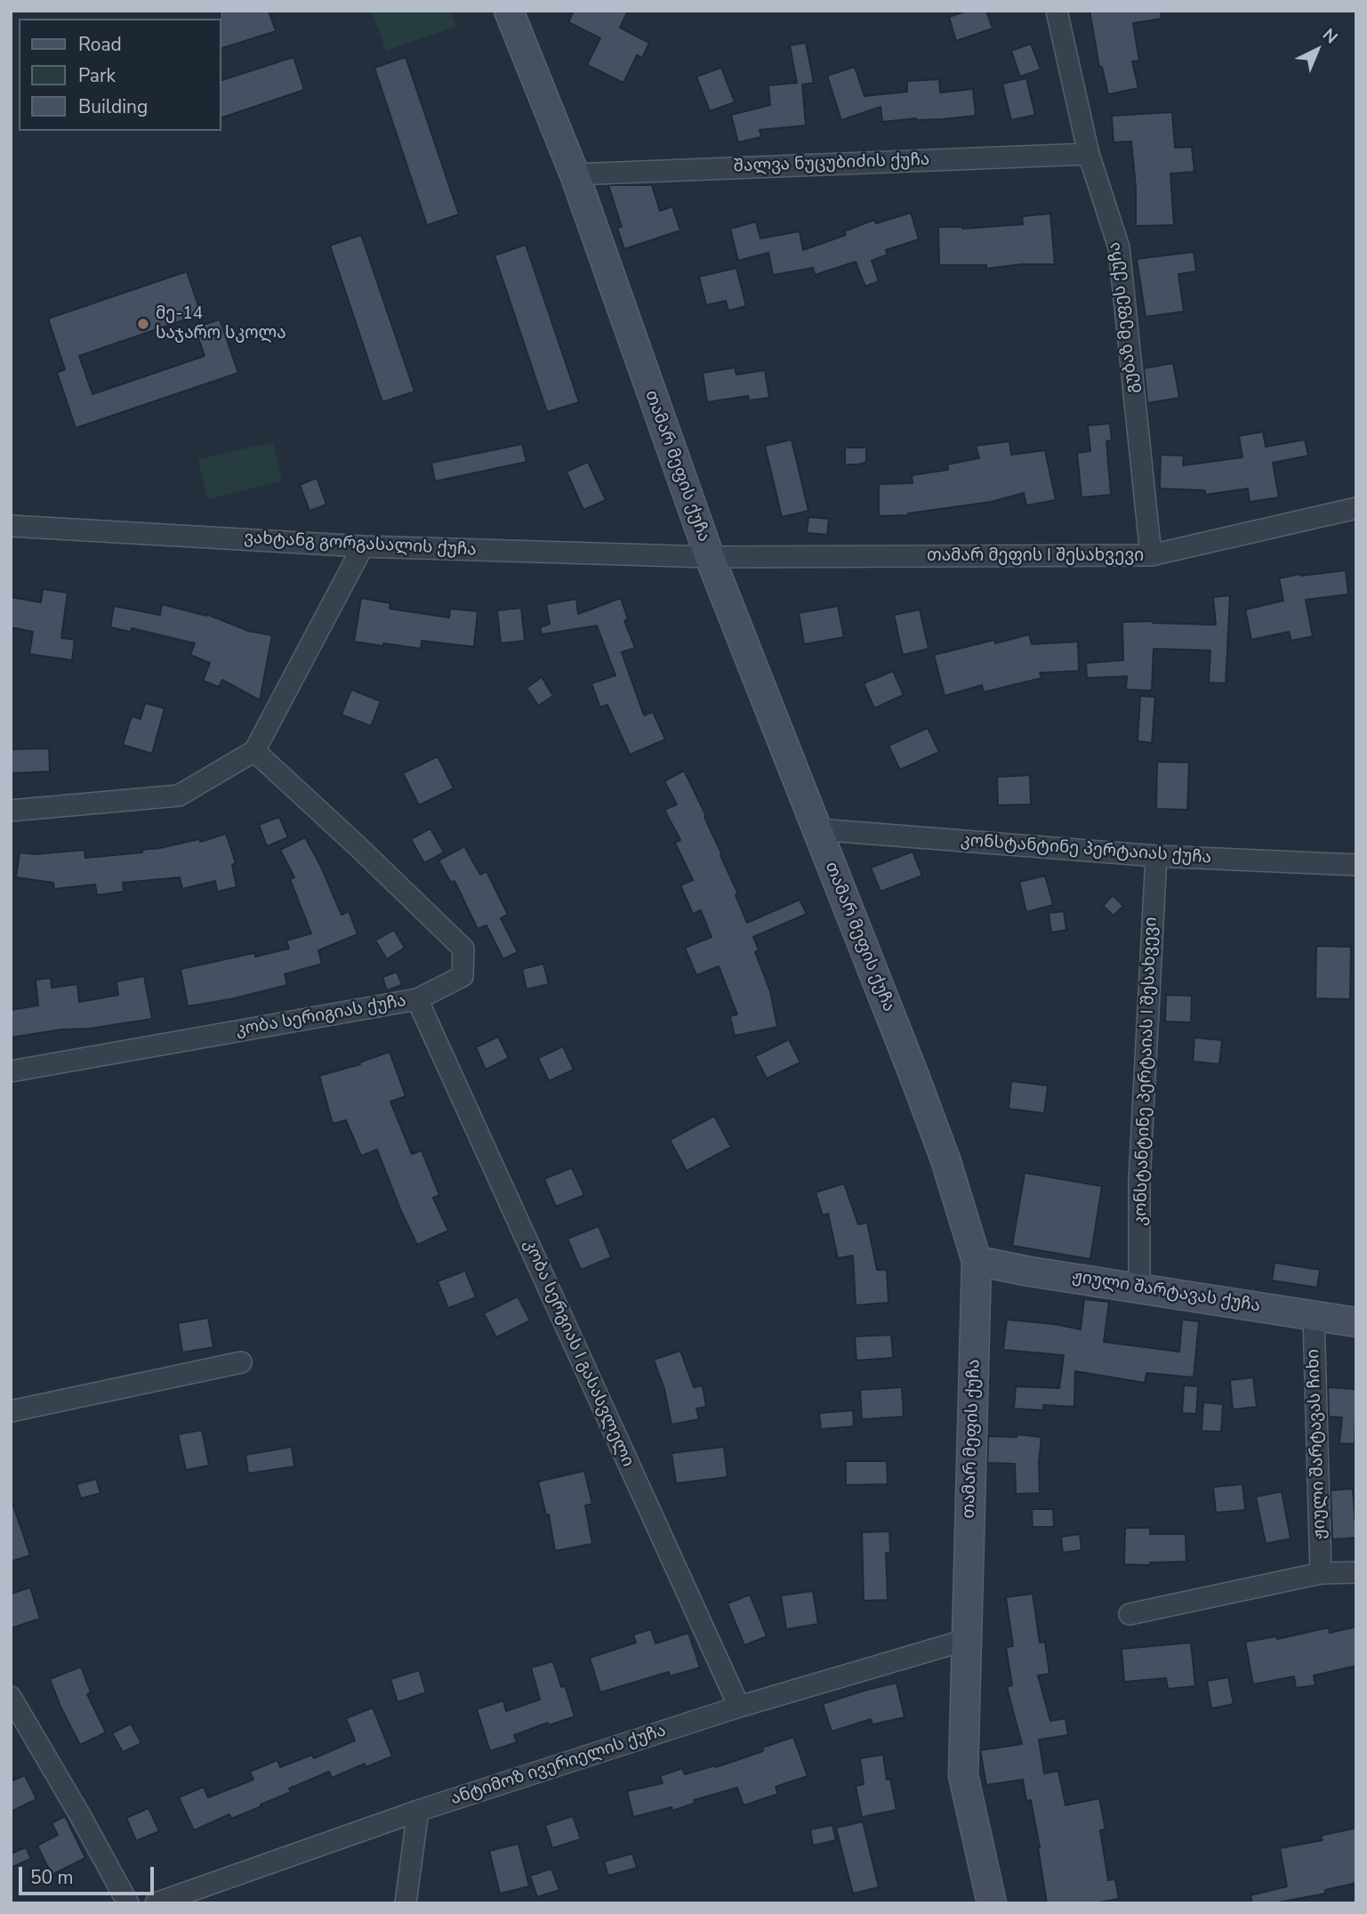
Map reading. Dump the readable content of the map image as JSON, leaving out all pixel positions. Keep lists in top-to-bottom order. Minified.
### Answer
{"streets":{"street":["შალვა ნუცუბიძის ქუჩა","გუბაზ მეფეს ქუჩა","თამარ მეფის ქუჩა","ვახტანგ გორგასალის ქუჩა","თამარ მეფის I შესახვევი","კონსტანტინე პერტაიას ქუჩა","კობა სერიგიას ქუჩა","კონსტანტინე პერტაიას I შესახვევი","ჟიული შარტავას ქუჩა","კობა სერგიას I გასასვლელი","ჟიული შარტავას ჩიხი","ანტიმოზ ივერიელის ქუჩა"]},"crossings":[["შალვა ნუცუბიძის ქუჩა","გუბაზ მეფეს ქუჩა"],["შალვა ნუცუბიძის ქუჩა","თამარ მეფის ქუჩა"],["გუბაზ მეფეს ქუჩა","თამარ მეფის I შესახვევი"],["თამარ მეფის ქუჩა","ვახტანგ გორგასალის ქუჩა"],["თამარ მეფის ქუჩა","თამარ მეფის I შესახვევი"],["თამარ მეფის ქუჩა","კონსტანტინე პერტაიას ქუჩა"],["თამარ მეფის ქუჩა","ჟიული შარტავას ქუჩა"],["თამარ მეფის ქუჩა","ანტიმოზ ივერიელის ქუჩა"],["ვახტანგ გორგასალის ქუჩა","თამარ მეფის I შესახვევი"],["კონსტანტინე პერტაიას ქუჩა","კონსტანტინე პერტაიას I შესახვევი"],["კობა სერიგიას ქუჩა","კობა სერგიას I გასასვლელი"],["კონსტანტინე პერტაიას I შესახვევი","ჟიული შარტავას ქუჩა"],["ჟიული შარტავას ქუჩა","ჟიული შარტავას ჩიხი"],["კობა სერგიას I გასასვლელი","ანტიმოზ ივერიელის ქუჩა"]],"places":["მე-14 საჯარო სკოლა"],"legend":["Road","Park","Building"],"scale_bar":"50 m","north":"top right"}
